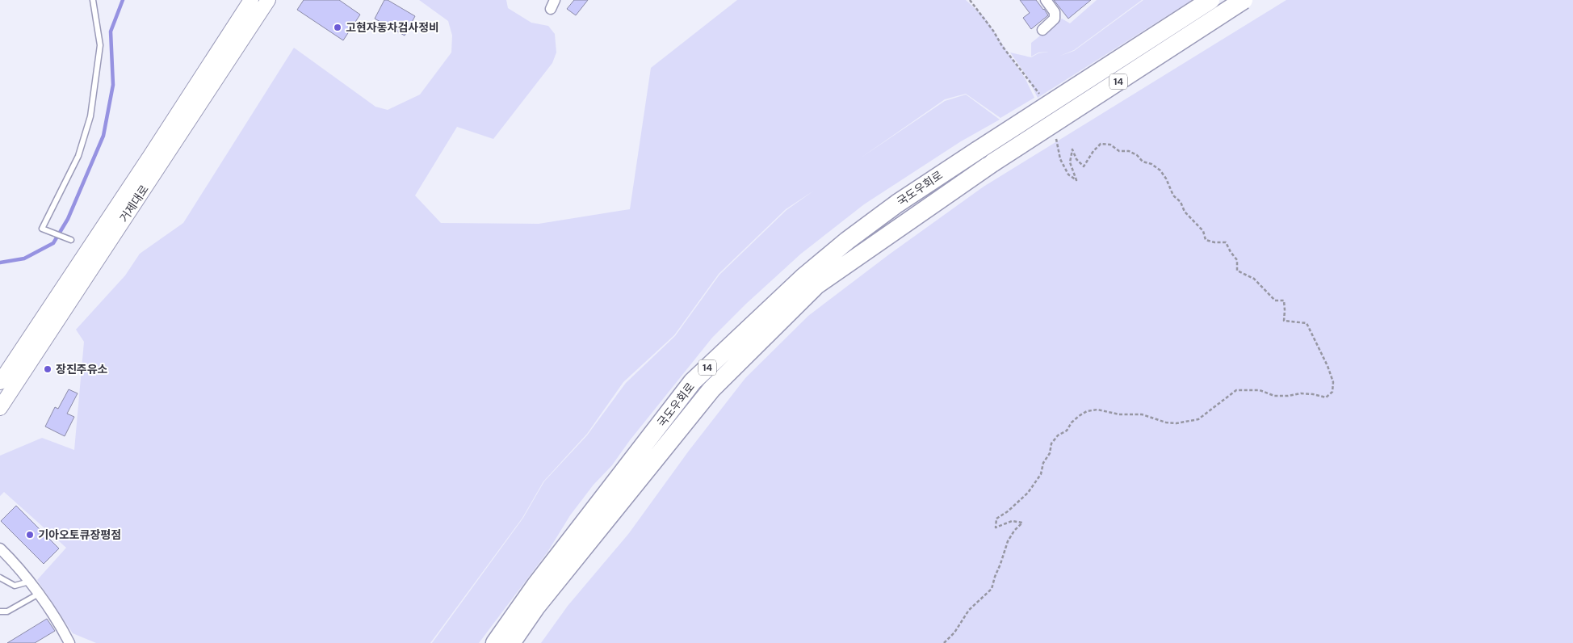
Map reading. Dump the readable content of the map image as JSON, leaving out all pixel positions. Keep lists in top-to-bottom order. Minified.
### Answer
{"streets":{"highway":["14","국도우회로"],"main road":["거제대로"]},"crossings":[["14","국도우회로"]],"places":["고현자동차검사정비","장진주유소","기아오토큐장평점"]}
